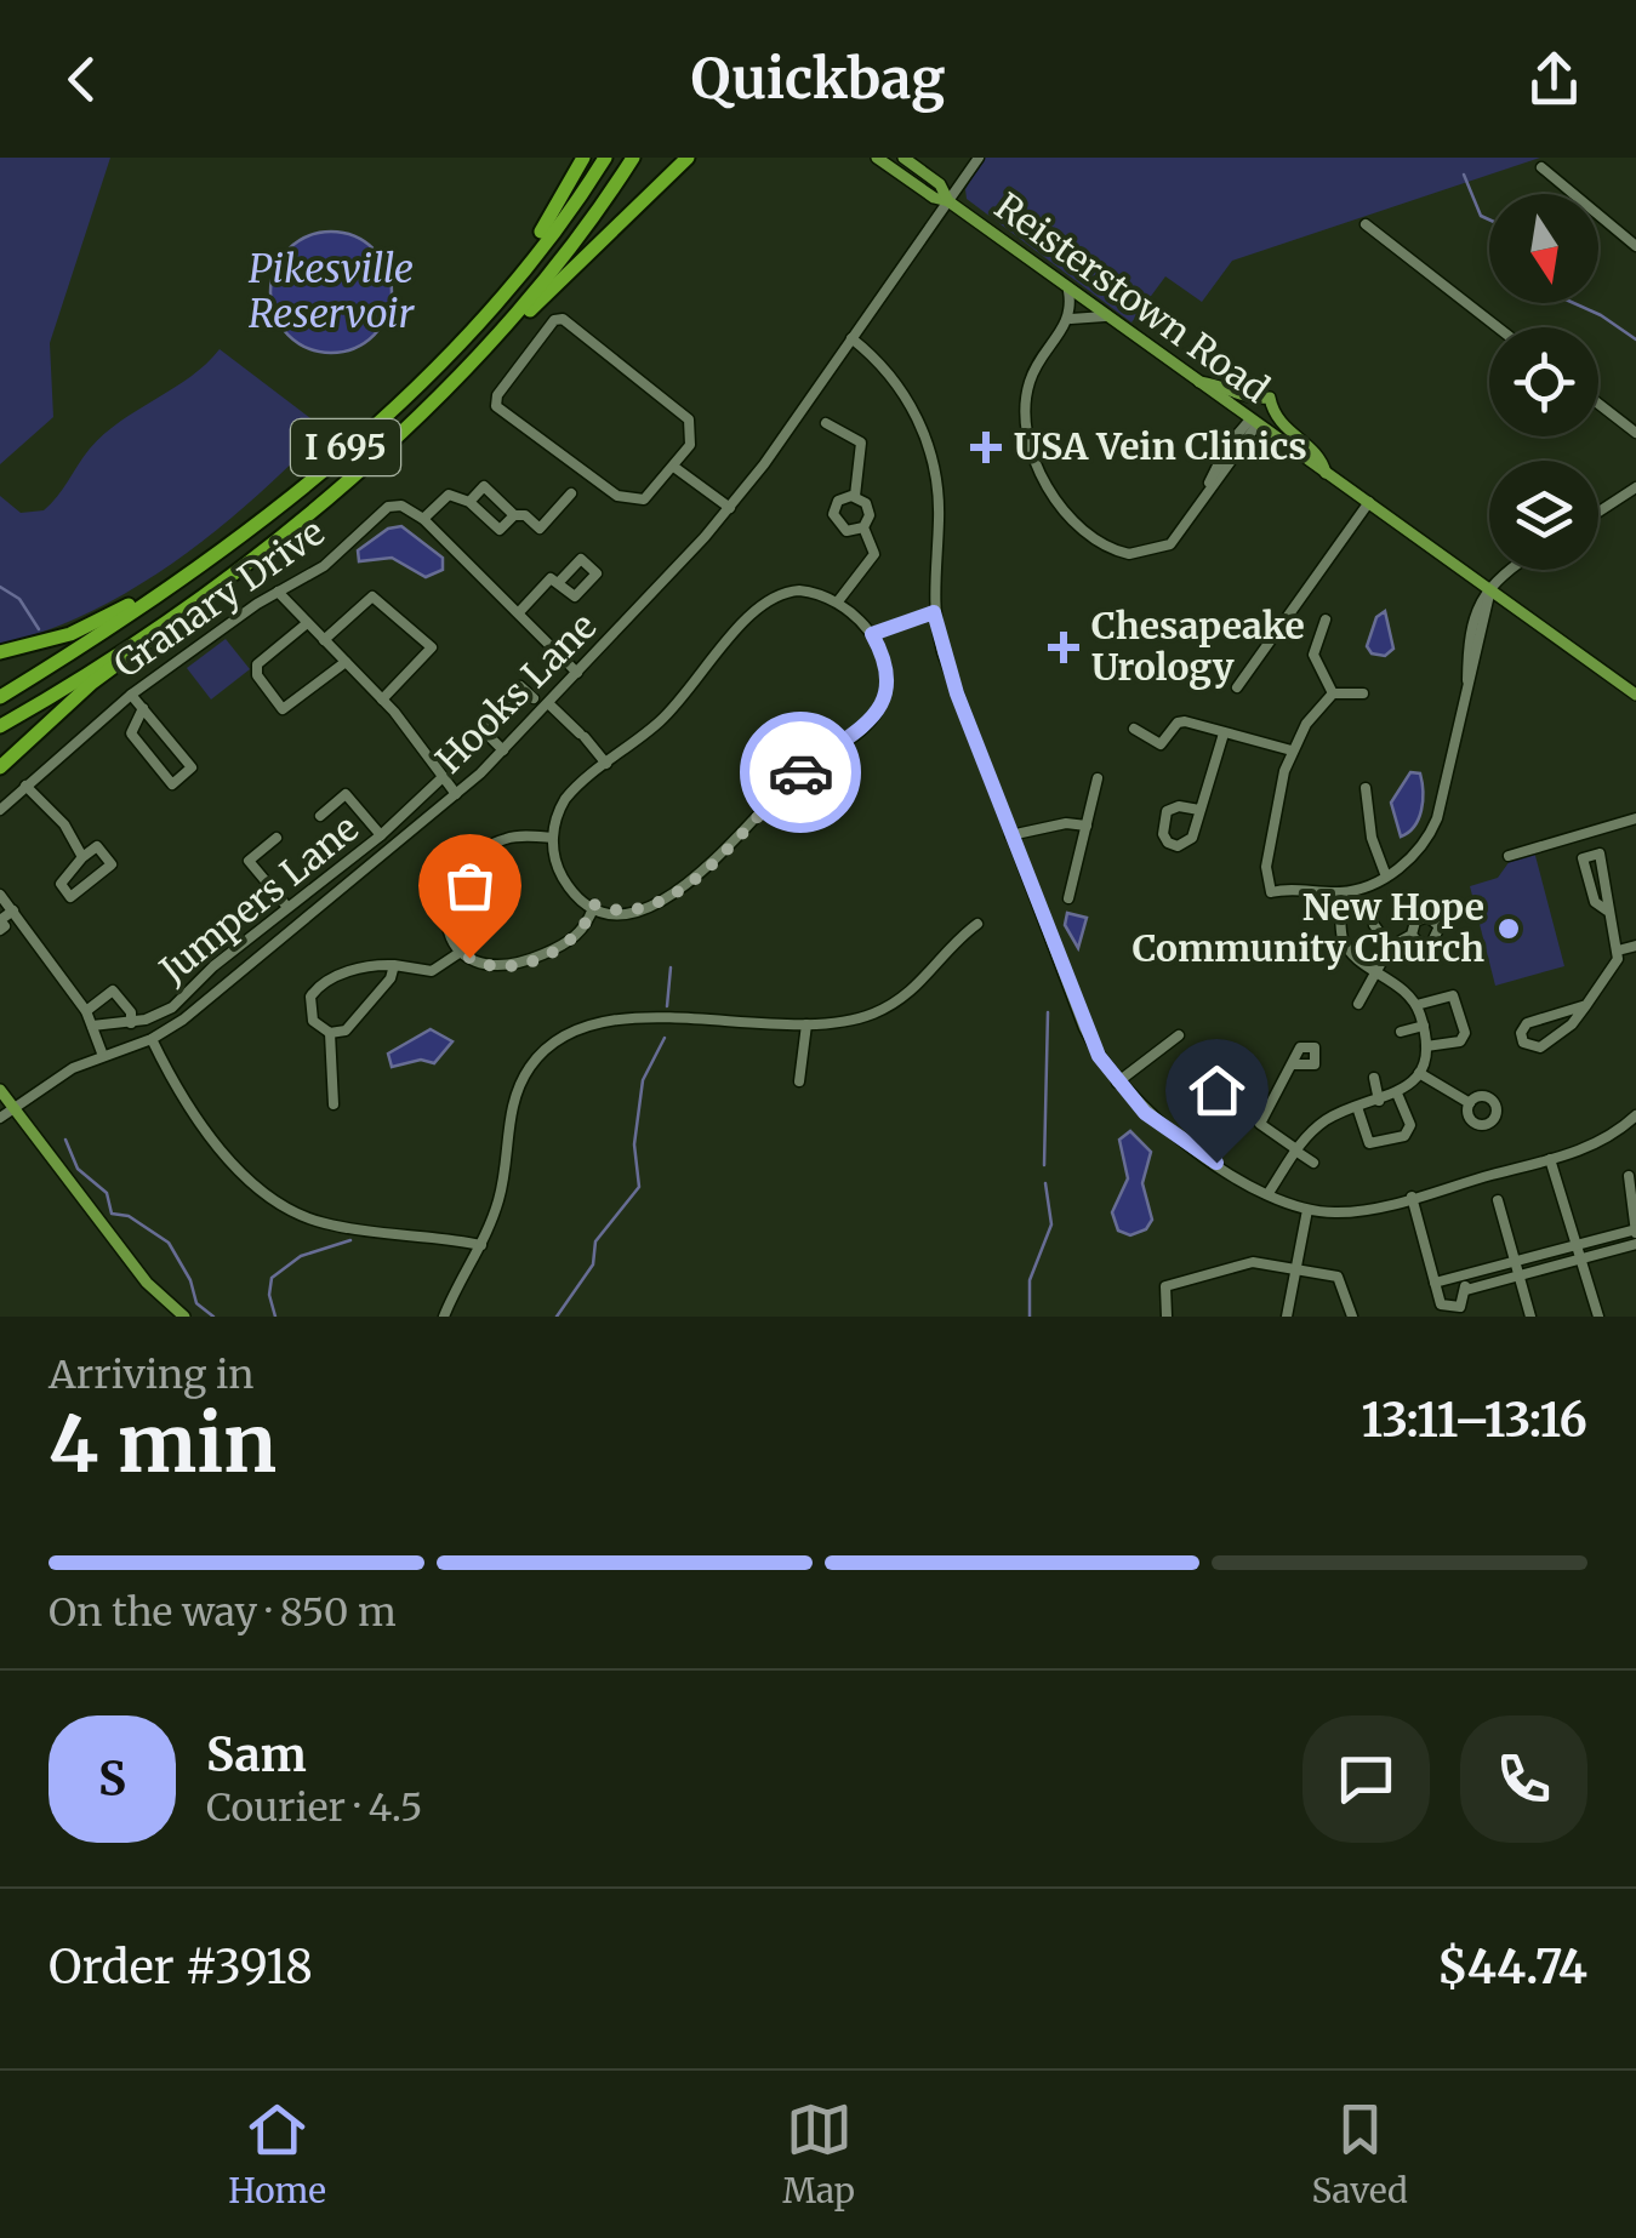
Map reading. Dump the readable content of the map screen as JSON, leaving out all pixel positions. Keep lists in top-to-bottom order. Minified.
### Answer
{"streets":{"highway":["I 695"],"main road":["Reisterstown Road"],"street":["Granary Drive","Hooks Lane","Jumpers Lane"]},"crossings":[["Reisterstown Road","Hooks Lane"]],"water":["Pikesville Reservoir"],"places":{"health":["USA Vein Clinics","Chesapeake Urology"],"other":["New Hope Community Church"]},"north":"bottom","page":{"header":"Quickbag","heading":["4 min","Arriving in","13:11–13:16"],"panel":["Sam","Courier · 4.5","Order #3918","$44.74"],"bar":"On the way · 850 m","round":"S","tabs":["Home","Map","Saved"]}}
